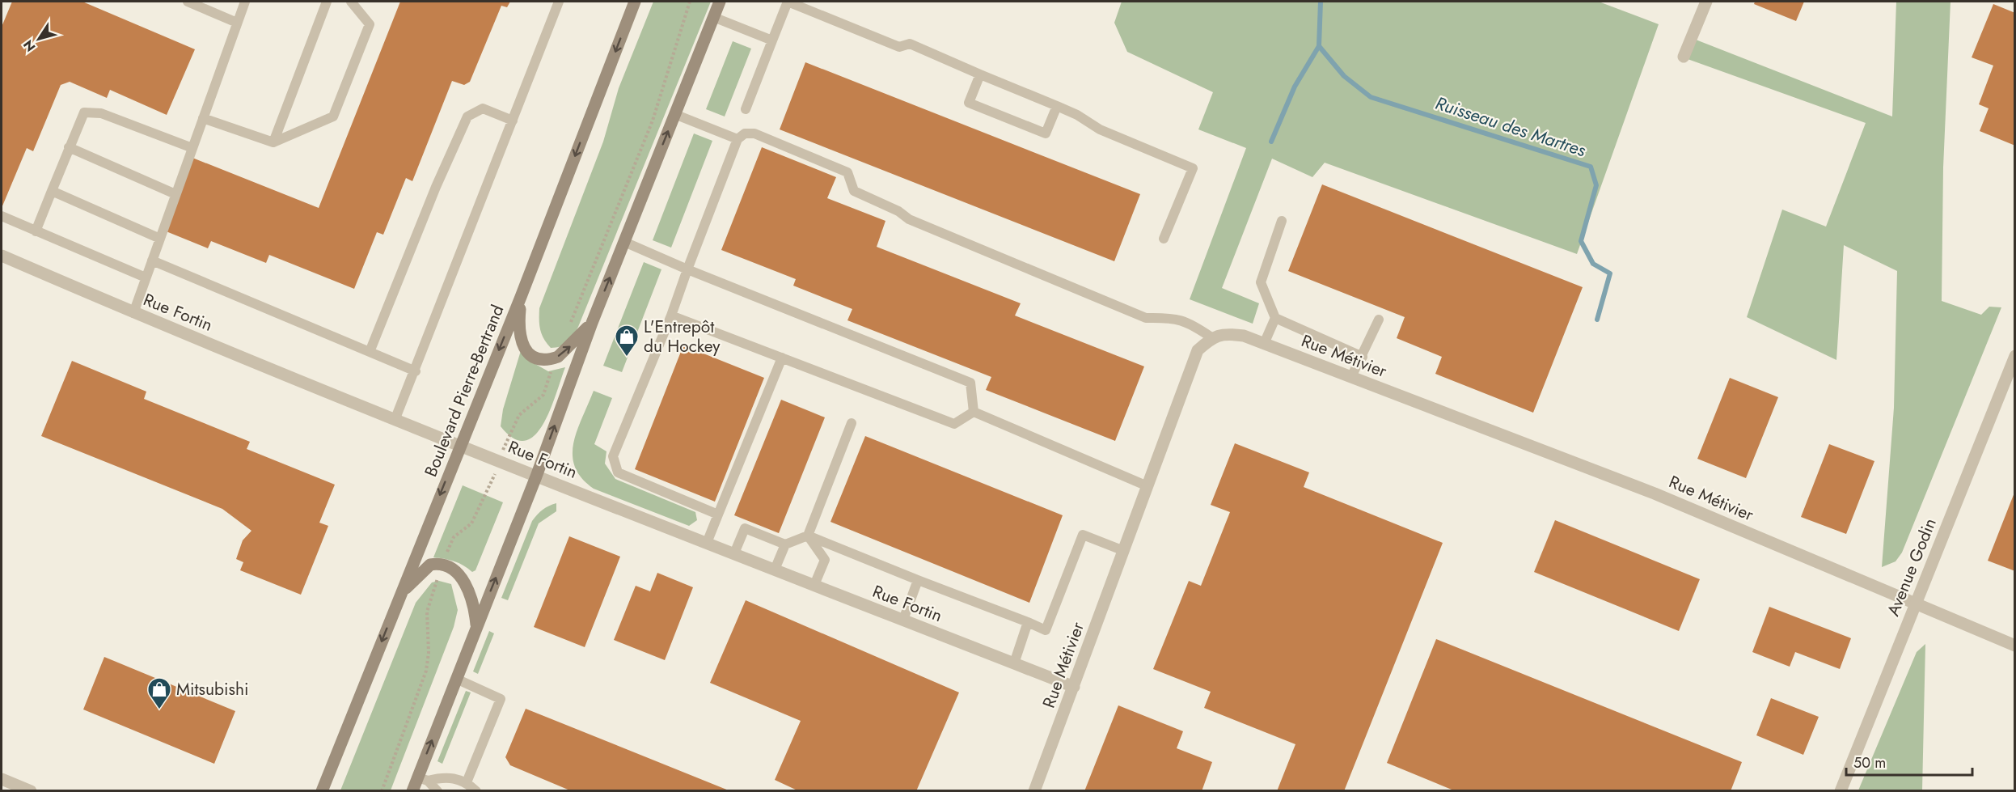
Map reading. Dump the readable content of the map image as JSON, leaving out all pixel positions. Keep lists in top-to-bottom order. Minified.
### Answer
{"streets":{"main road":["Boulevard Pierre-Bertrand"],"street":["Rue Fortin","Rue Métivier","Avenue Godin"]},"crossings":[["Rue Fortin","Rue Métivier"],["Rue Fortin","Boulevard Pierre-Bertrand"],["Rue Métivier","Avenue Godin"]],"water":["Ruisseau des Martres"],"places":{"shop":["L'Entrepôt du Hockey","Mitsubishi"]},"scale_bar":"50 m","north":"bottom left"}
